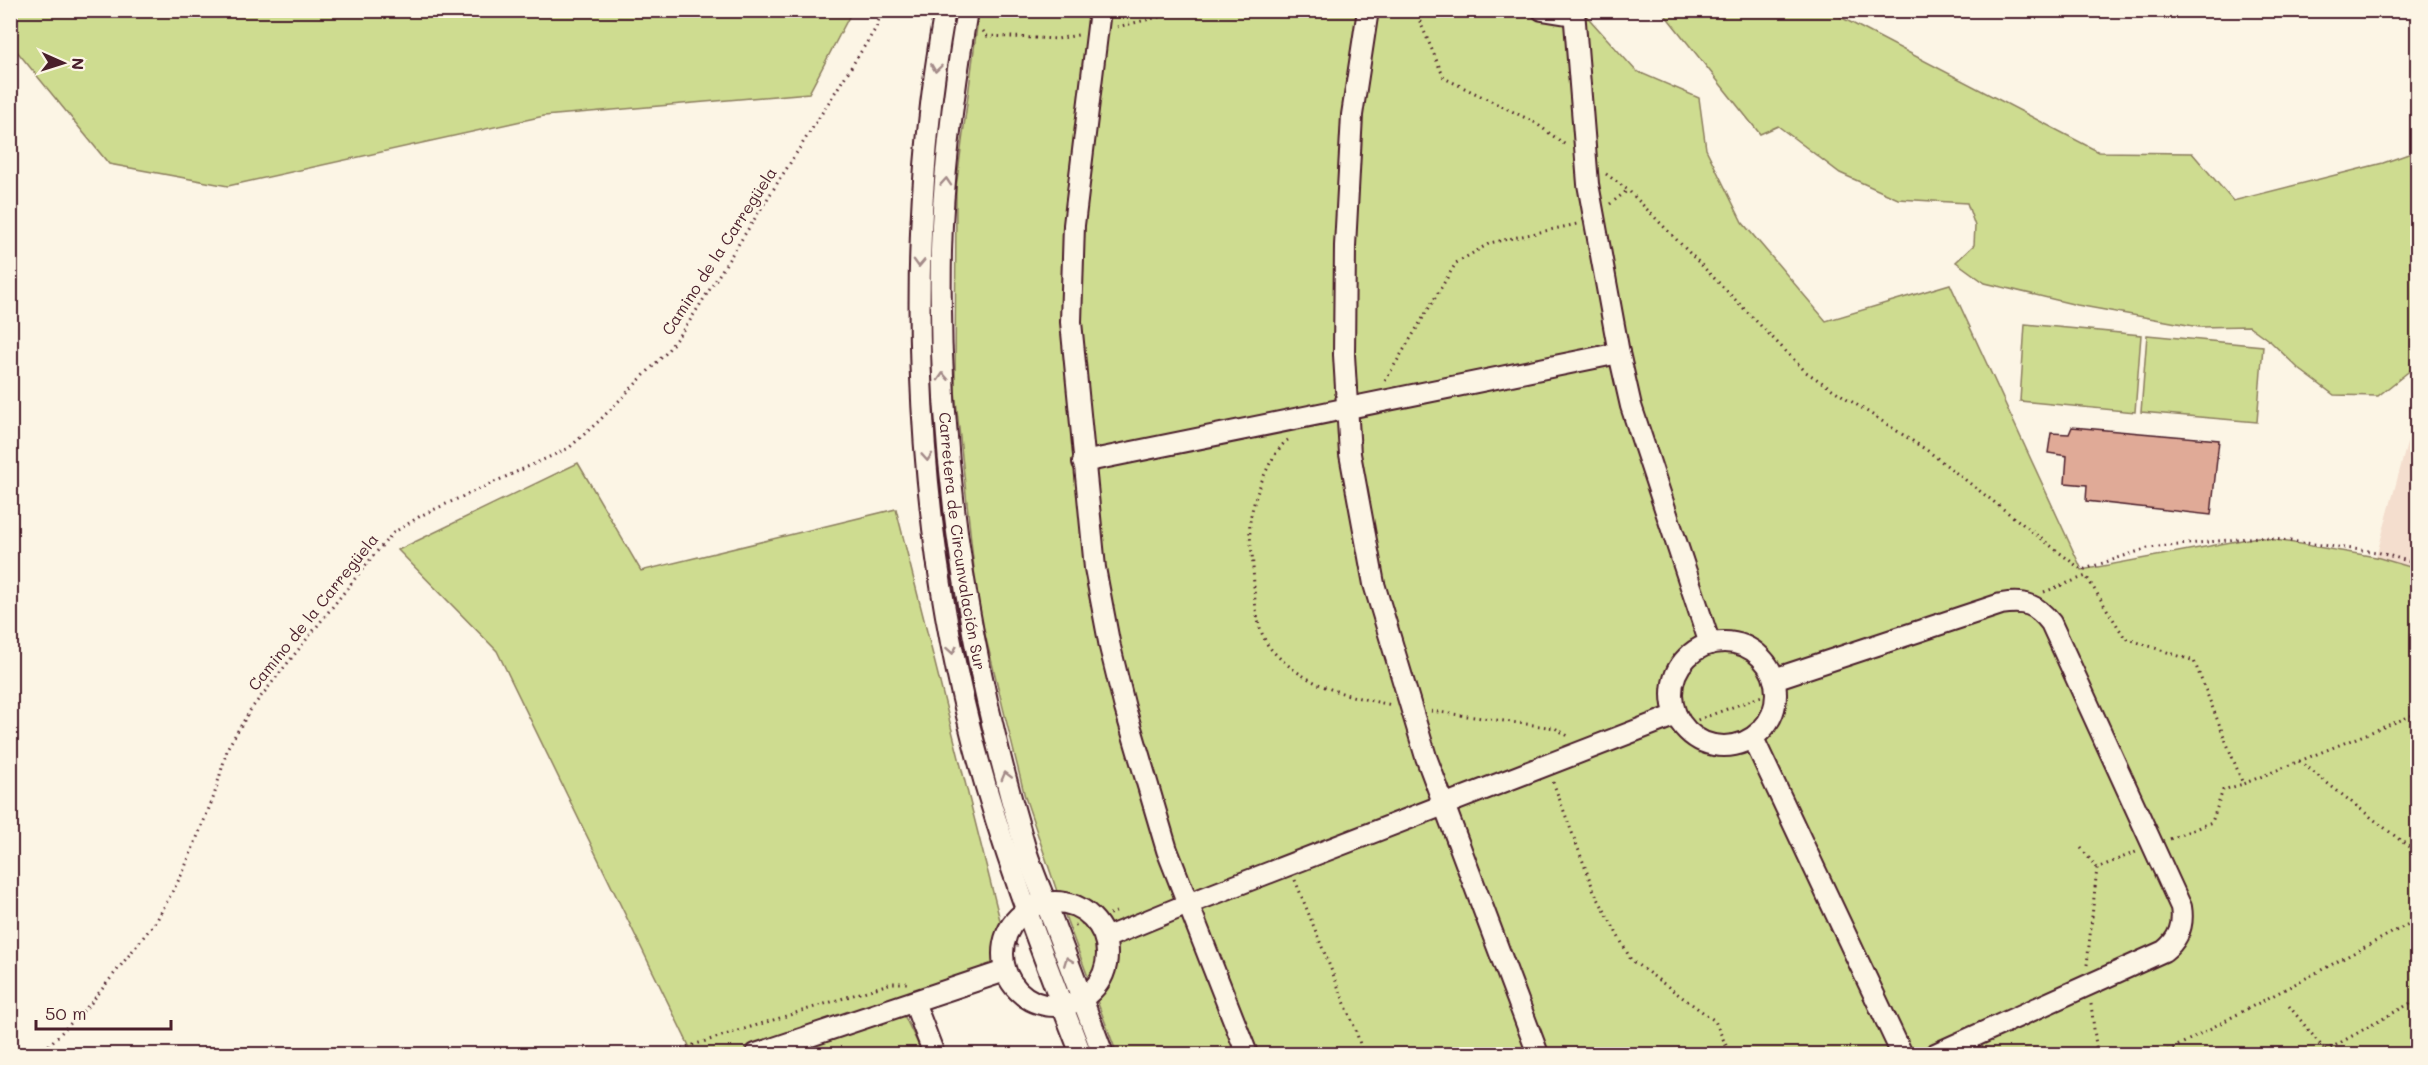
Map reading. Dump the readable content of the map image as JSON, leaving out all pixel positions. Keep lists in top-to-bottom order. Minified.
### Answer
{"streets":{"street":["Carretera de Circunvalación Sur"],"path":["Camino de la Carregüela"]},"scale_bar":"50 m","north":"right"}
